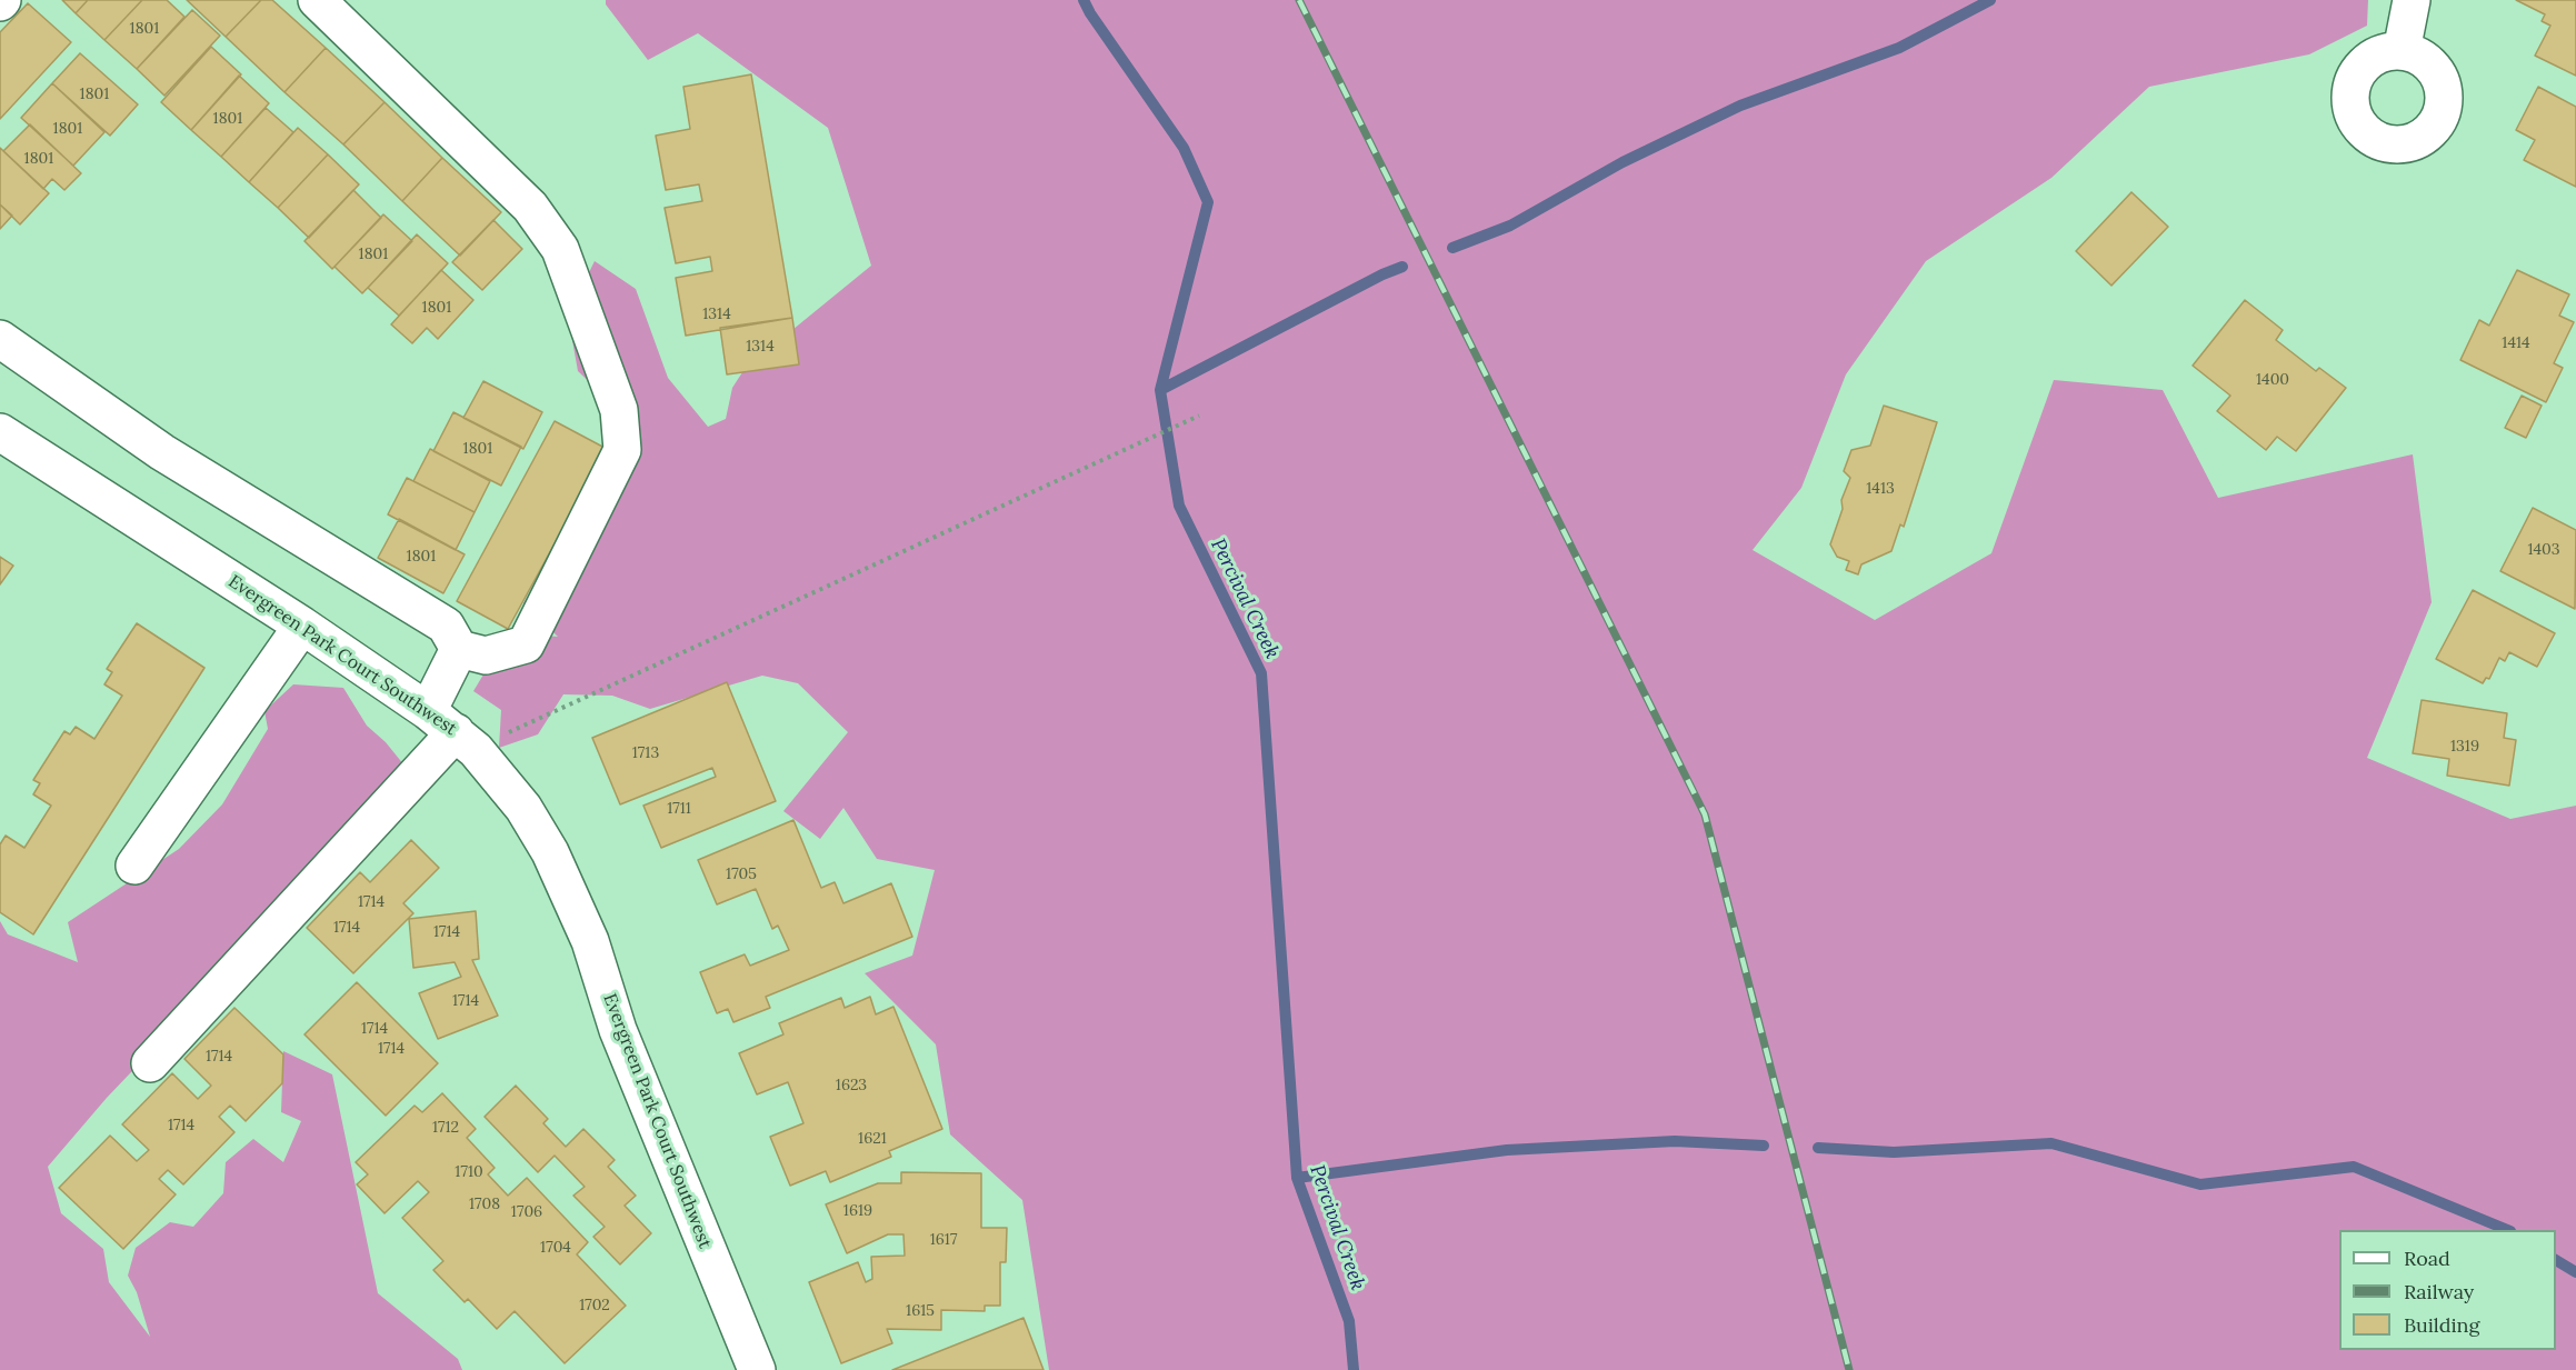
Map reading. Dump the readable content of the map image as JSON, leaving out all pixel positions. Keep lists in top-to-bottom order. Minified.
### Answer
{"streets":{"street":["Evergreen Park Court Southwest"]},"water":["Percival Creek"],"house_numbers":["1801","1801","1801","1801","1801","1801","1801","1314","1414","1314","1400","1801","1413","1403","1801","1319","1713","1711","1705","1714","1714","1714","1714","1714","1714","1714","1623","1714","1712","1621","1710","1708","1619","1706","1617","1704","1702","1615"],"legend":["Road","Railway","Building"]}
